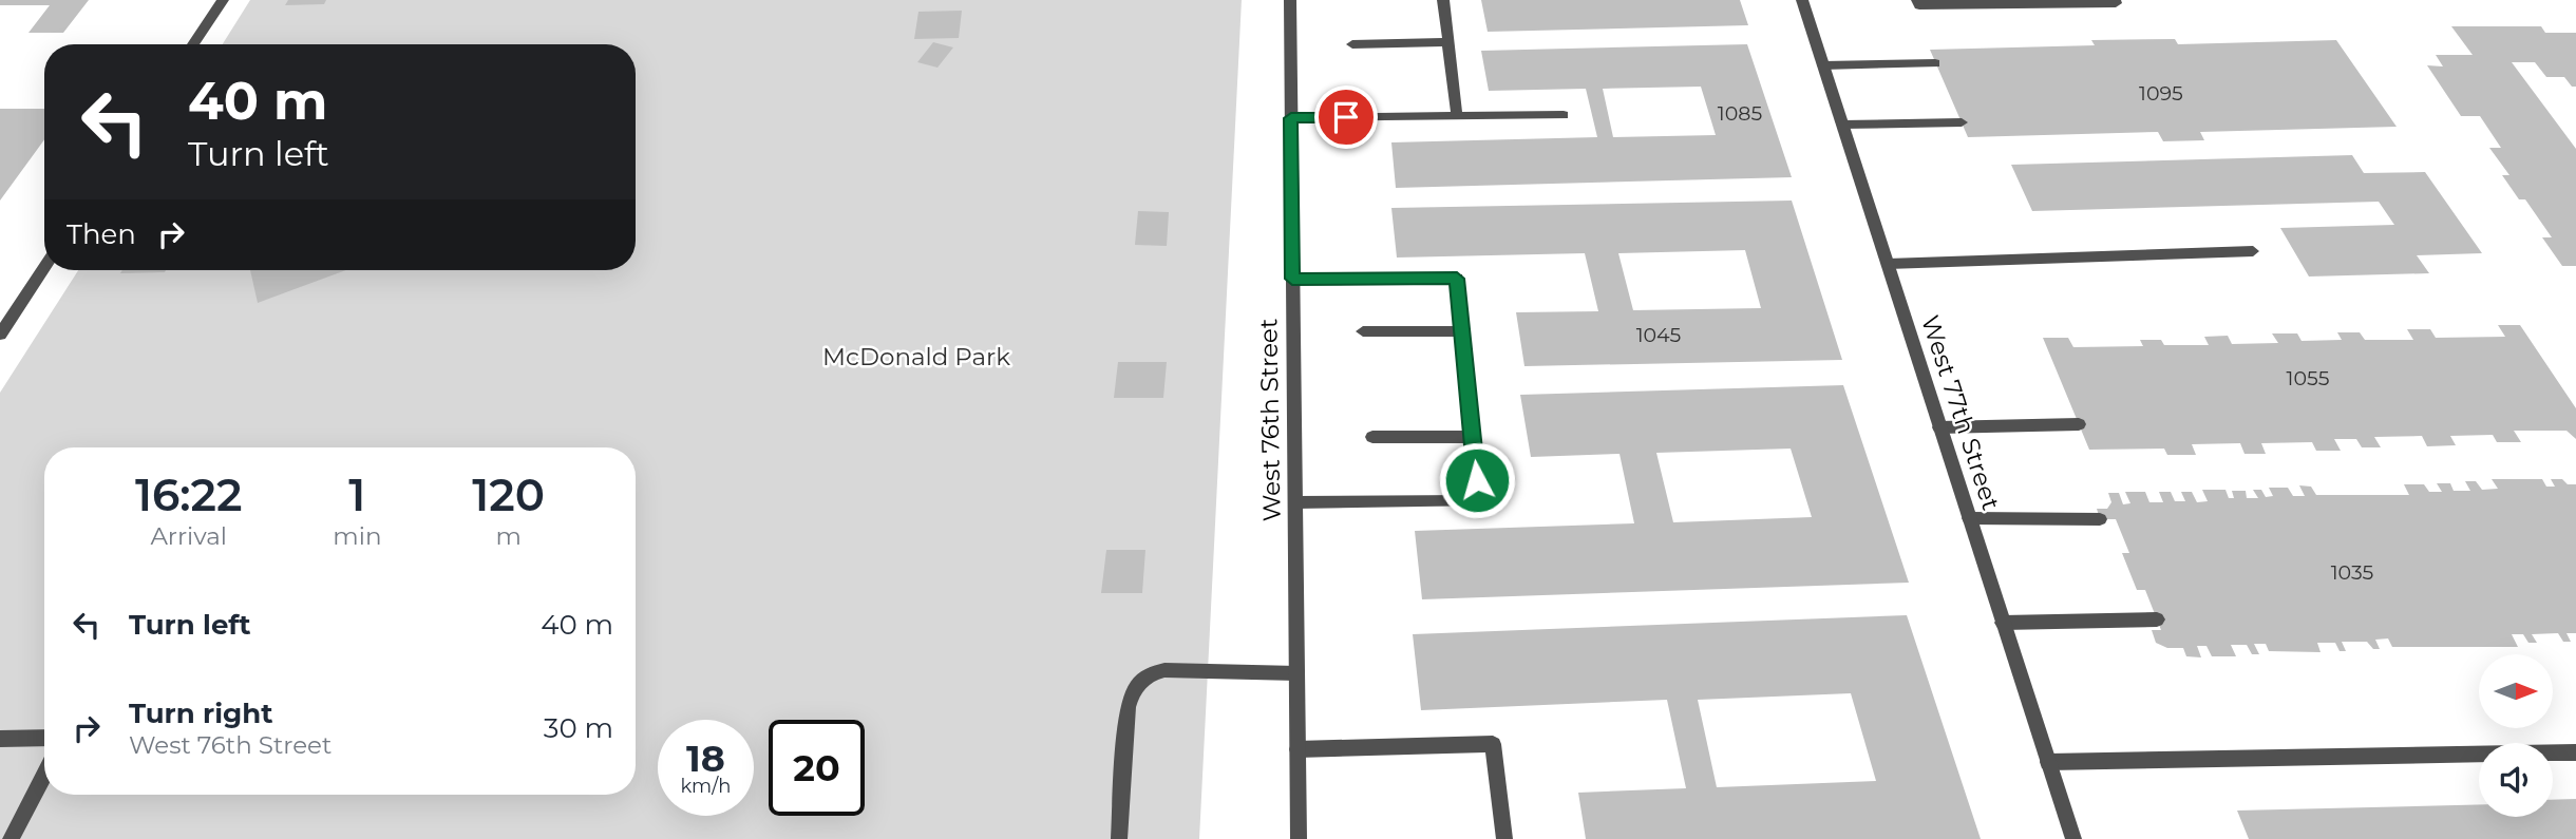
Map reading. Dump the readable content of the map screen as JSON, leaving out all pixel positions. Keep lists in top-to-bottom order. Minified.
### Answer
{"streets":{"street":["West 77th Street","West 76th Street"]},"parks":["McDonald Park"],"house_numbers":["1095","1085","1045","1055","1035"],"north":"right","page":{"turn":["40 m","Turn left"],"then":"Then","eta":["16:22","Arrival","1","min","120","m"],"list":[{"name":"Turn left","value":"40 m"},{"name":"Turn right","note":"West 76th Street","value":"30 m"}],"speed":"18 km/h","limit":"20"}}
